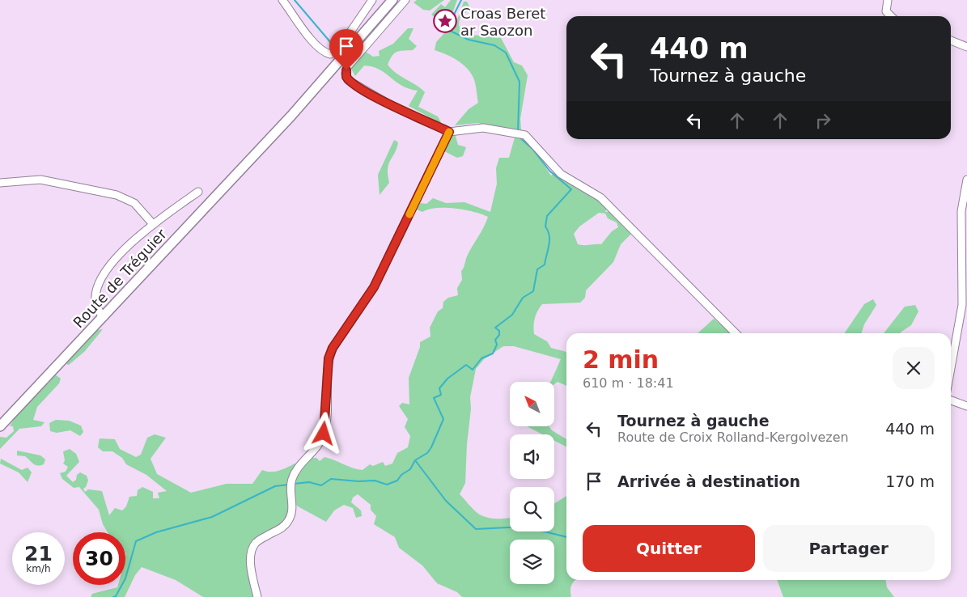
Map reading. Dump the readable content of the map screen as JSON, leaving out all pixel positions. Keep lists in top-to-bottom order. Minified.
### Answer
{"streets":{"main road":["Route de Tréguier"]},"places":{"place":["Croas Beret ar Saozon"]},"north":"top left","page":{"turn":["440 m","Tournez à gauche"],"heading":["2 min","610 m · 18:41"],"list":[{"name":"Tournez à gauche","note":"Route de Croix Rolland-Kergolvezen","value":"440 m"},{"name":"Arrivée à destination","value":"170 m"}],"buttons":["Quitter","Partager"],"speed":"21 km/h","limit":"30"}}
